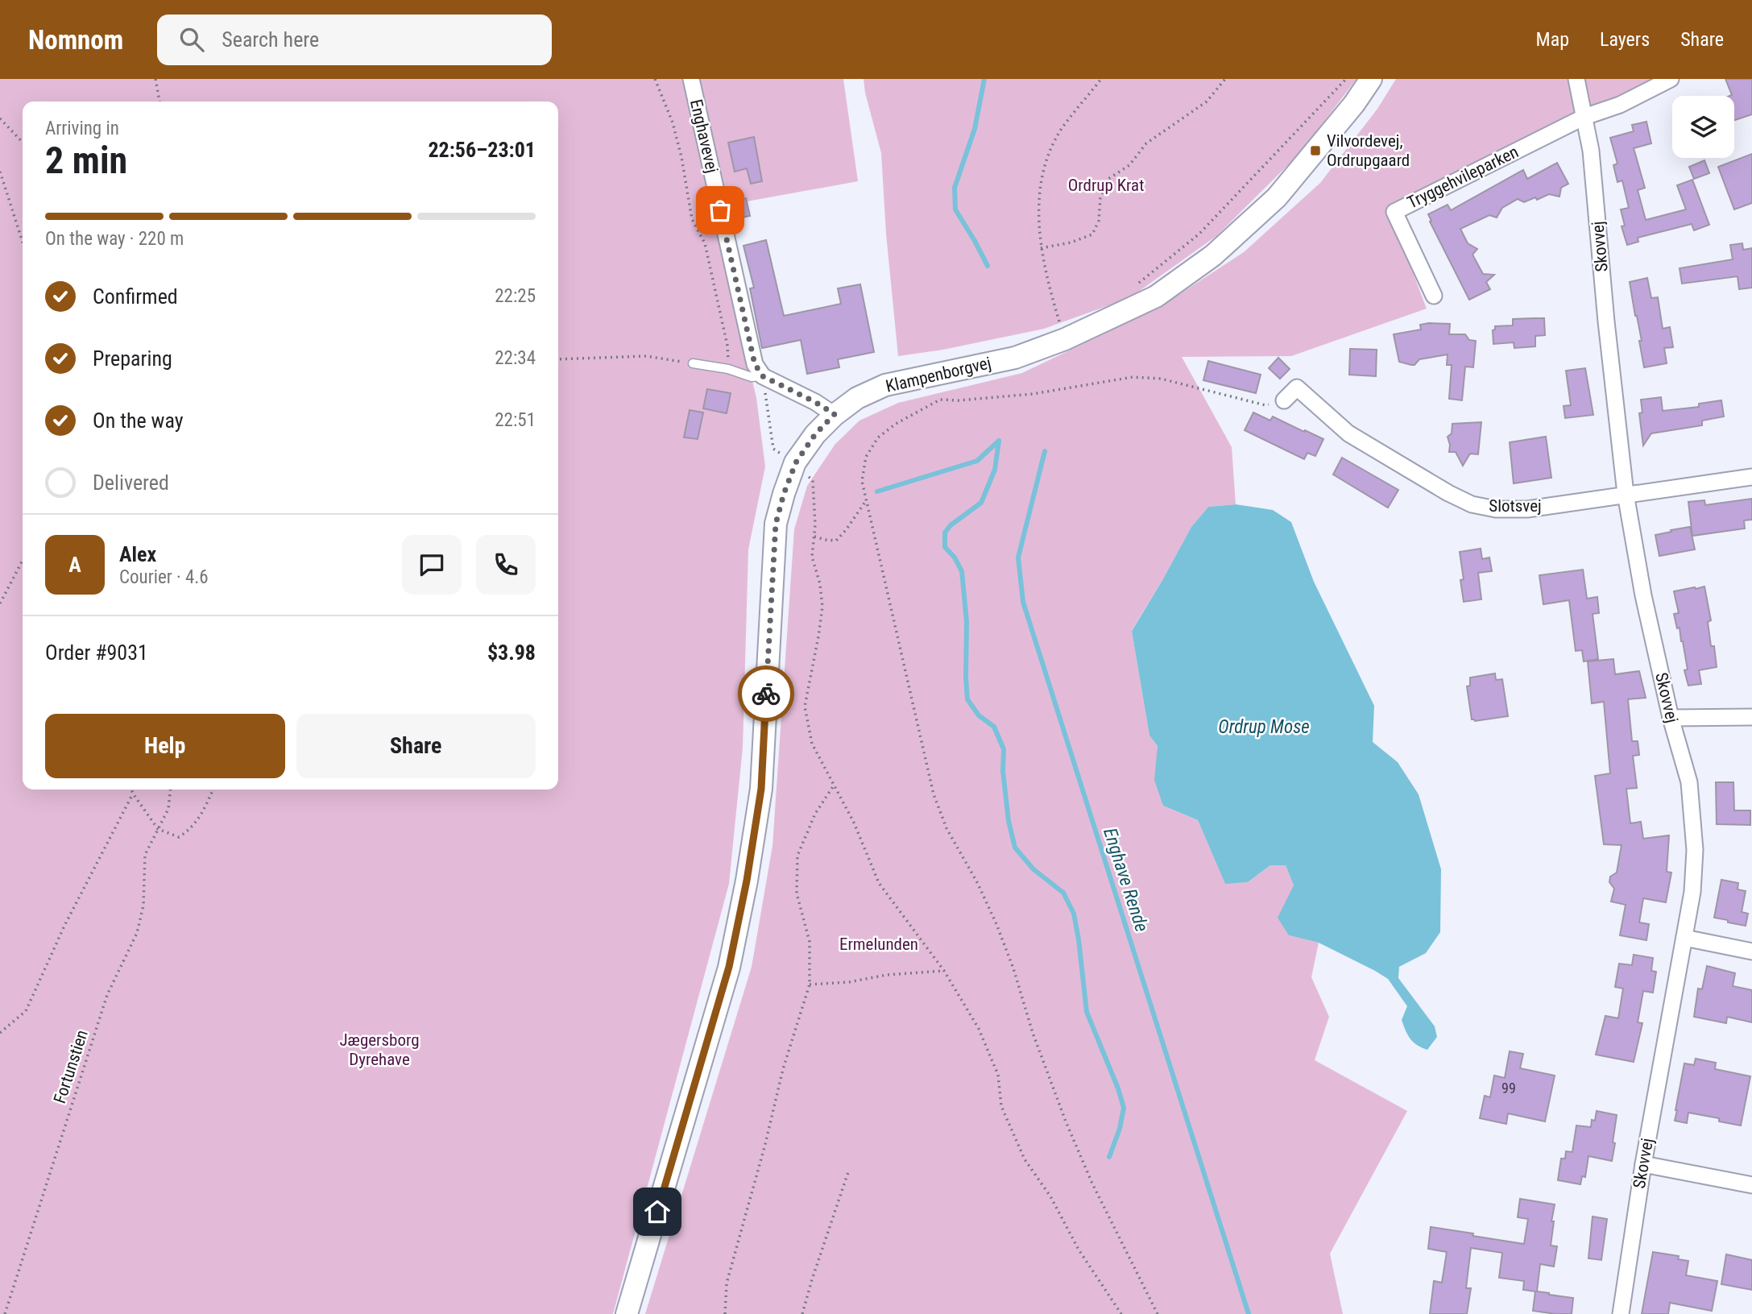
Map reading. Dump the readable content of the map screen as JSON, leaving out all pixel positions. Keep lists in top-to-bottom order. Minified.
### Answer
{"streets":{"street":["Enghavevej","Tryggehvileparken","Skovvej","Klampenborgvej","Slotsvej"],"path":["Fortunstien"]},"crossings":[["Tryggehvileparken","Skovvej"],["Skovvej","Slotsvej"]],"water":["Ordrup Mose","Enghave Rende"],"parks":["Ordrup Krat","Ermelunden","Jægersborg Dyrehave"],"places":{"transit":["Vilvordevej, Ordrupgaard"]},"house_numbers":["99"],"page":{"header":"Nomnom","search":"Search here","nav":["Map","Layers","Share"],"heading":["2 min","Arriving in","22:56–23:01"],"panel":["Alex","Courier · 4.6","Order #9031","$3.98"],"bar":"On the way · 220 m","list":[["Confirmed","22:25"],["Preparing","22:34"],["On the way","22:51"],"Delivered"],"round":"A","buttons":["Help","Share"]}}
